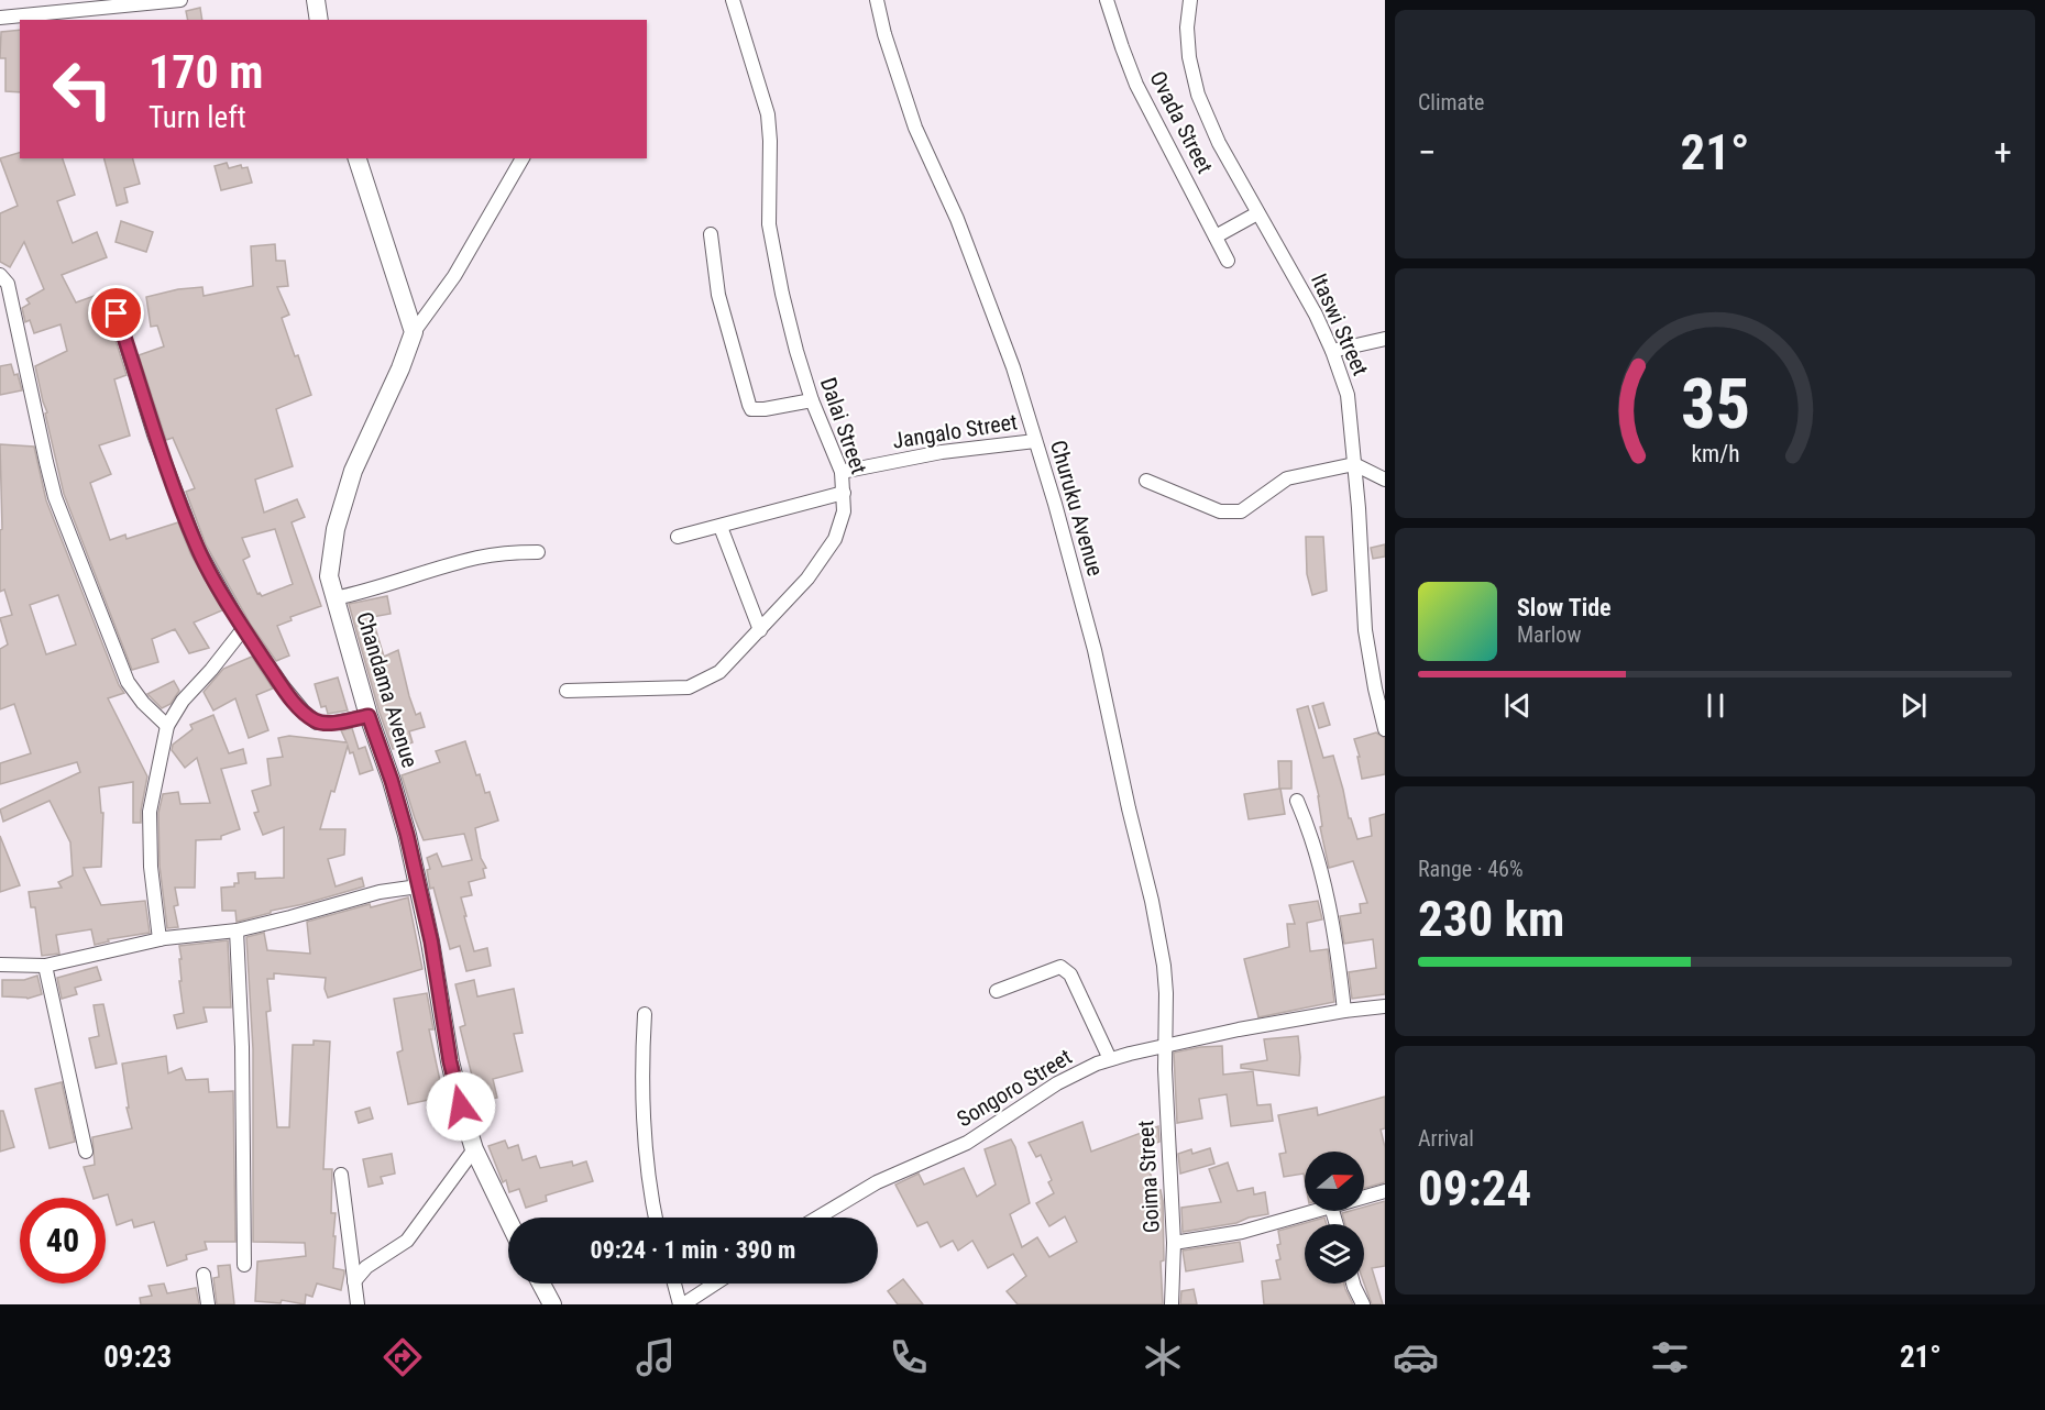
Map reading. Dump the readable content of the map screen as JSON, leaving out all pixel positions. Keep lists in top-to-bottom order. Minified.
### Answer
{"streets":{"street":["Ovada Street","Itaswi Street","Dalai Street","Jangalo Street","Churuku Avenue","Chandama Avenue","Songoro Street","Goima Street"]},"crossings":[["Dalai Street","Jangalo Street"],["Jangalo Street","Churuku Avenue"],["Churuku Avenue","Songoro Street"],["Churuku Avenue","Goima Street"],["Songoro Street","Goima Street"]],"north":"right","page":{"tile":["Climate",["Range · 46%","230 km"],["Arrival","09:24"]],"turn":["170 m","Turn left"],"heat":["−","21°","+"],"song":["Slow Tide","Marlow"],"limit":"40","trip":"09:24 · 1 min · 390 m","tabs":["09:23","21°"],"gauge":["35","km/h"]}}
